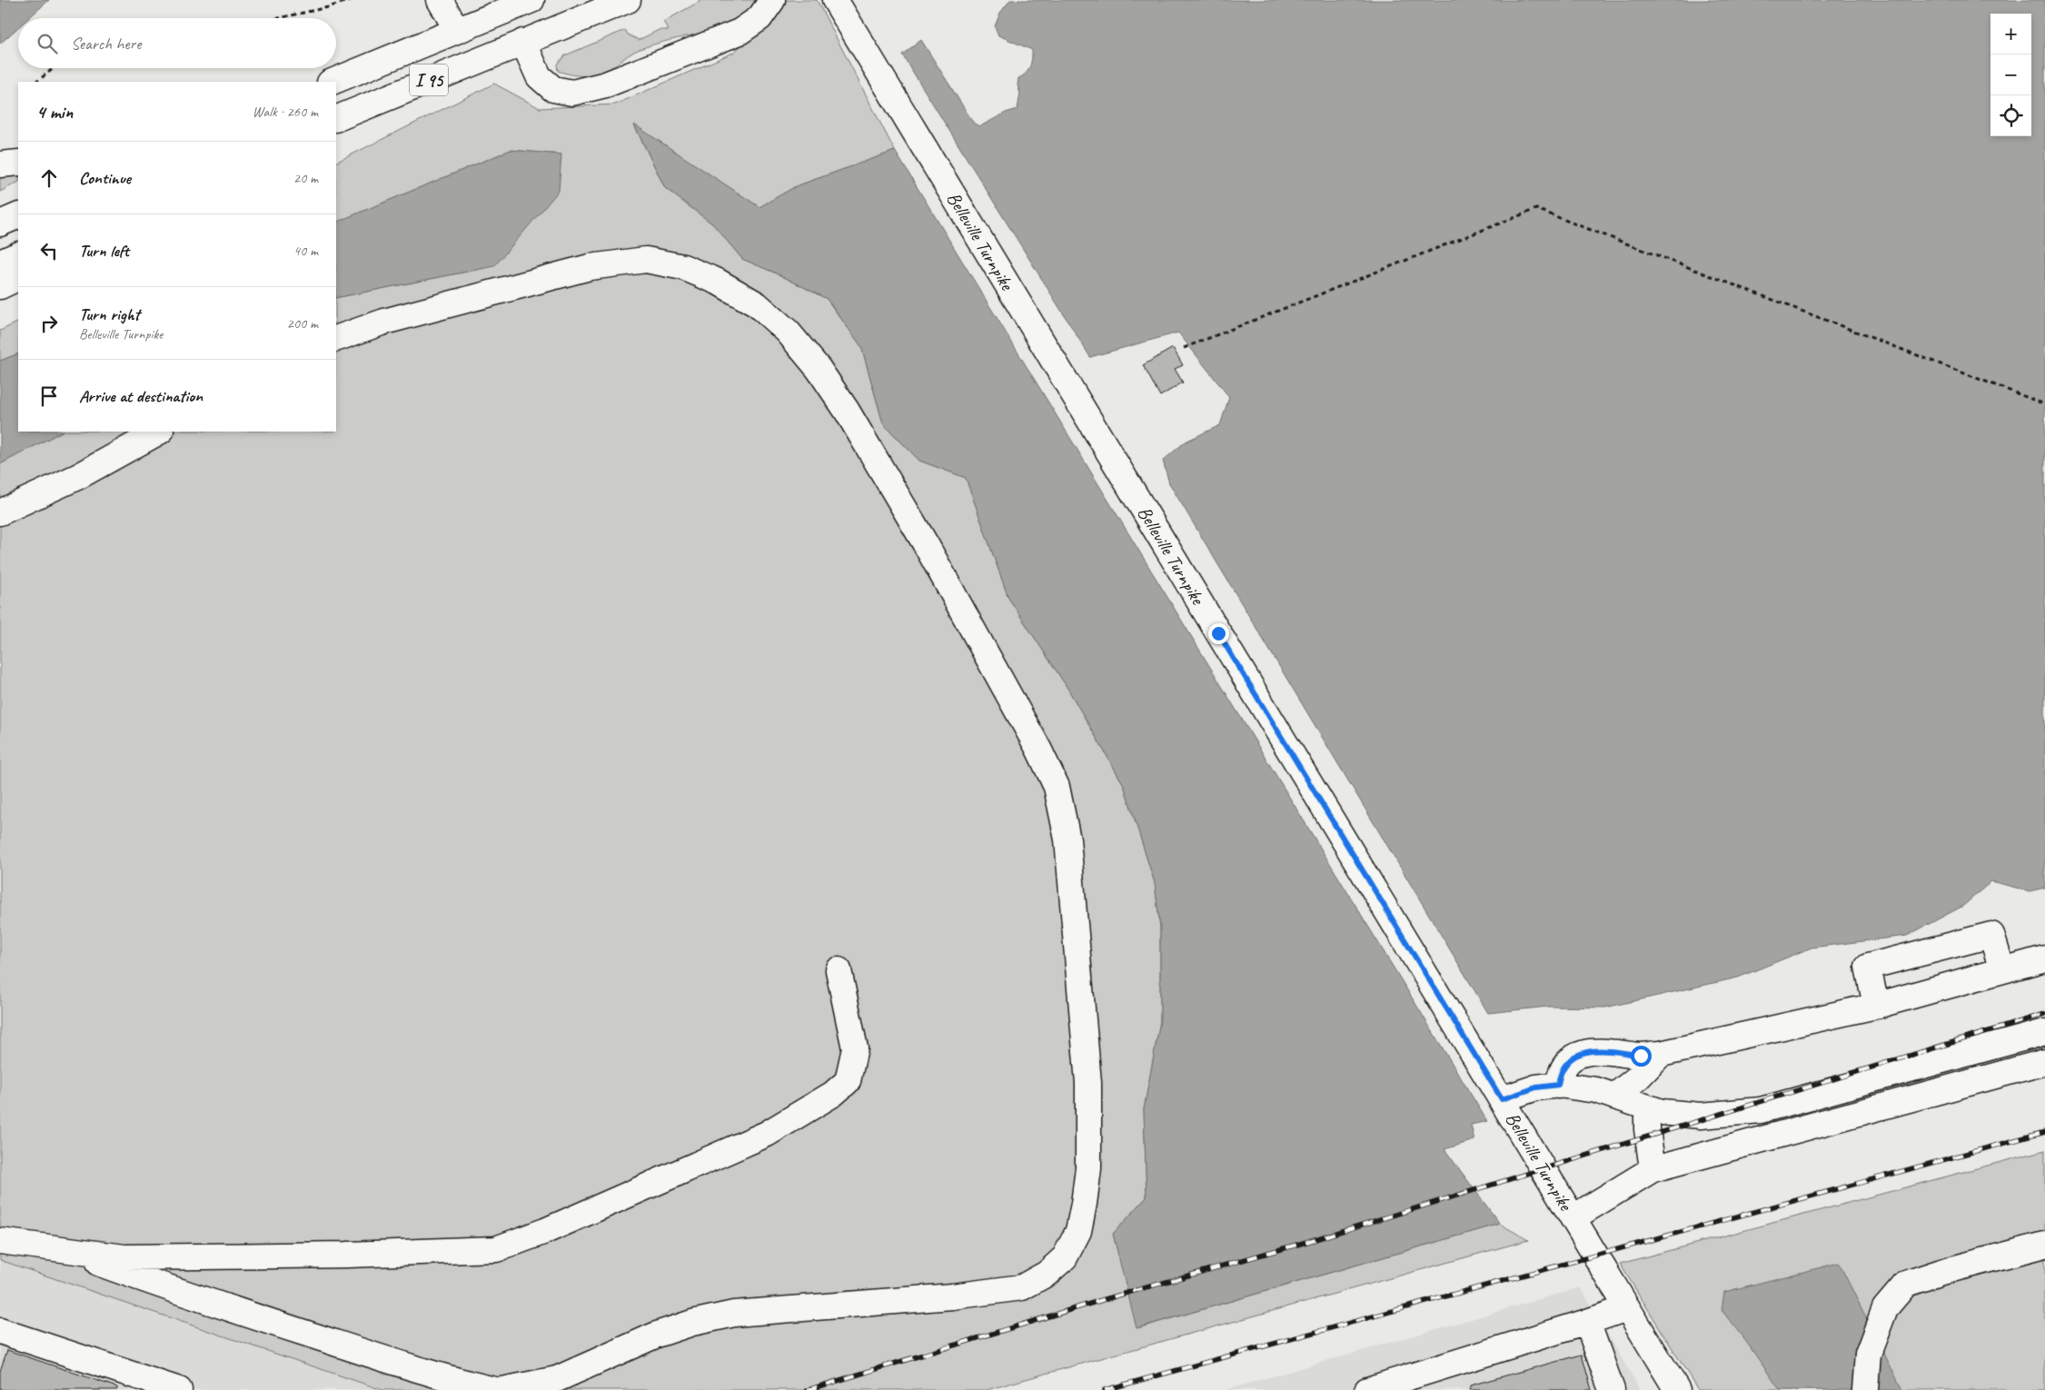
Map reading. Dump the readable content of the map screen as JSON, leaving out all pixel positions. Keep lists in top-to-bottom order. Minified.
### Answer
{"streets":{"main road":["I 95","Belleville Turnpike"]},"page":{"map_buttons":["+","−"],"search":"Search here","heading":["4 min","Walk · 260 m"],"list":[["Continue","20 m"],["Turn left","40 m"],["Turn right","Belleville Turnpike","200 m"],"Arrive at destination"]}}
